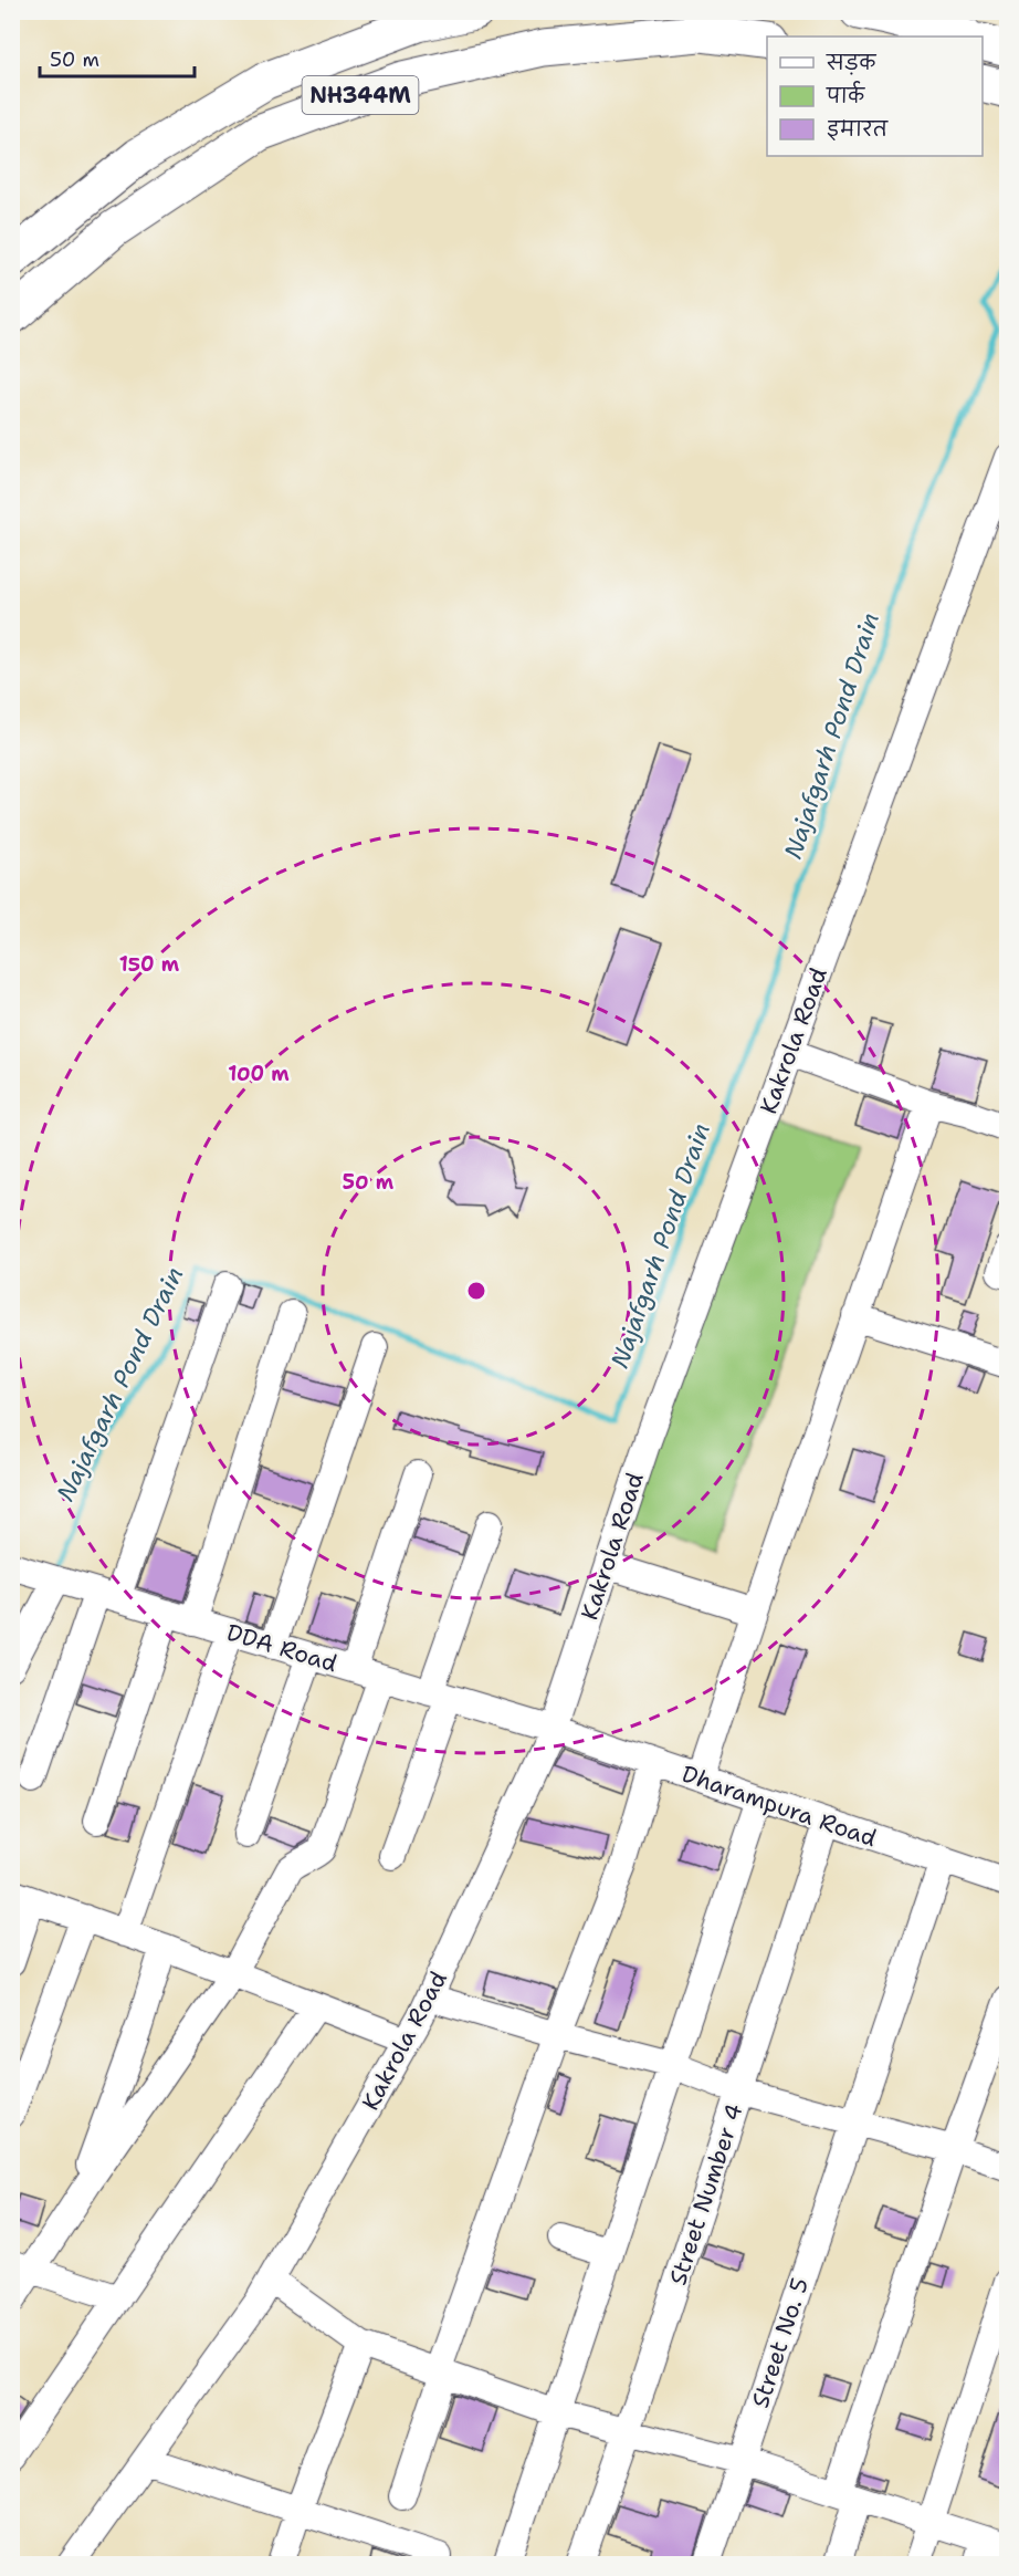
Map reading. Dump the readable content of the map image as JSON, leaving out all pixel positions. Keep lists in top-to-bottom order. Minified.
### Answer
{"streets":{"highway":["NH344M"],"street":["Kakrola Road","DDA Road","Dharampura Road","Street Number 4","Street No. 5"]},"crossings":[["Kakrola Road","DDA Road"],["Kakrola Road","Dharampura Road"],["DDA Road","Dharampura Road"],["Dharampura Road","Street Number 4"],["Dharampura Road","Street No. 5"]],"water":["Najafgarh Pond Drain"],"legend":["सड़क","पार्क","इमारत"],"scale_bar":"50 m","rings":["150 m","100 m","50 m"]}
